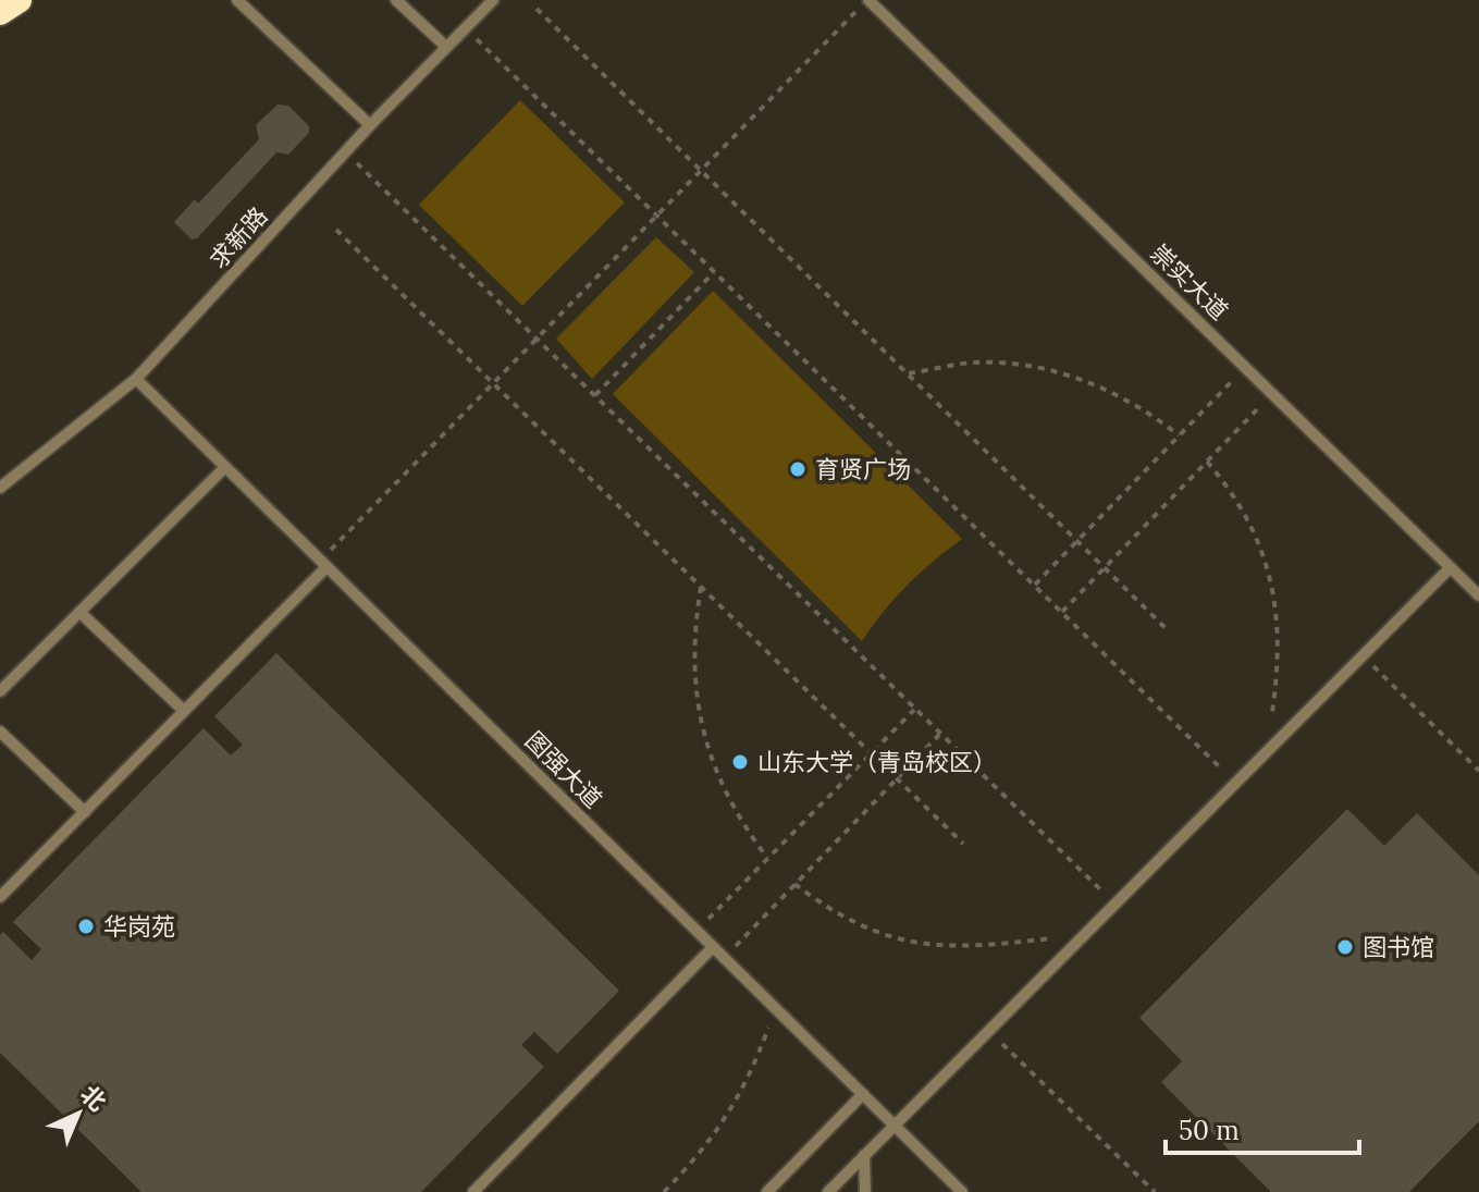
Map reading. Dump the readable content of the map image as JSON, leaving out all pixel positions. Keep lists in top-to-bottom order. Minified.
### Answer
{"streets":{"lane":["求新路","崇实大道","图强大道"]},"crossings":[["求新路","图强大道"]],"places":["育贤广场","山东大学（青岛校区）","华岗苑","图书馆"],"scale_bar":"50 m","north":"top right"}
